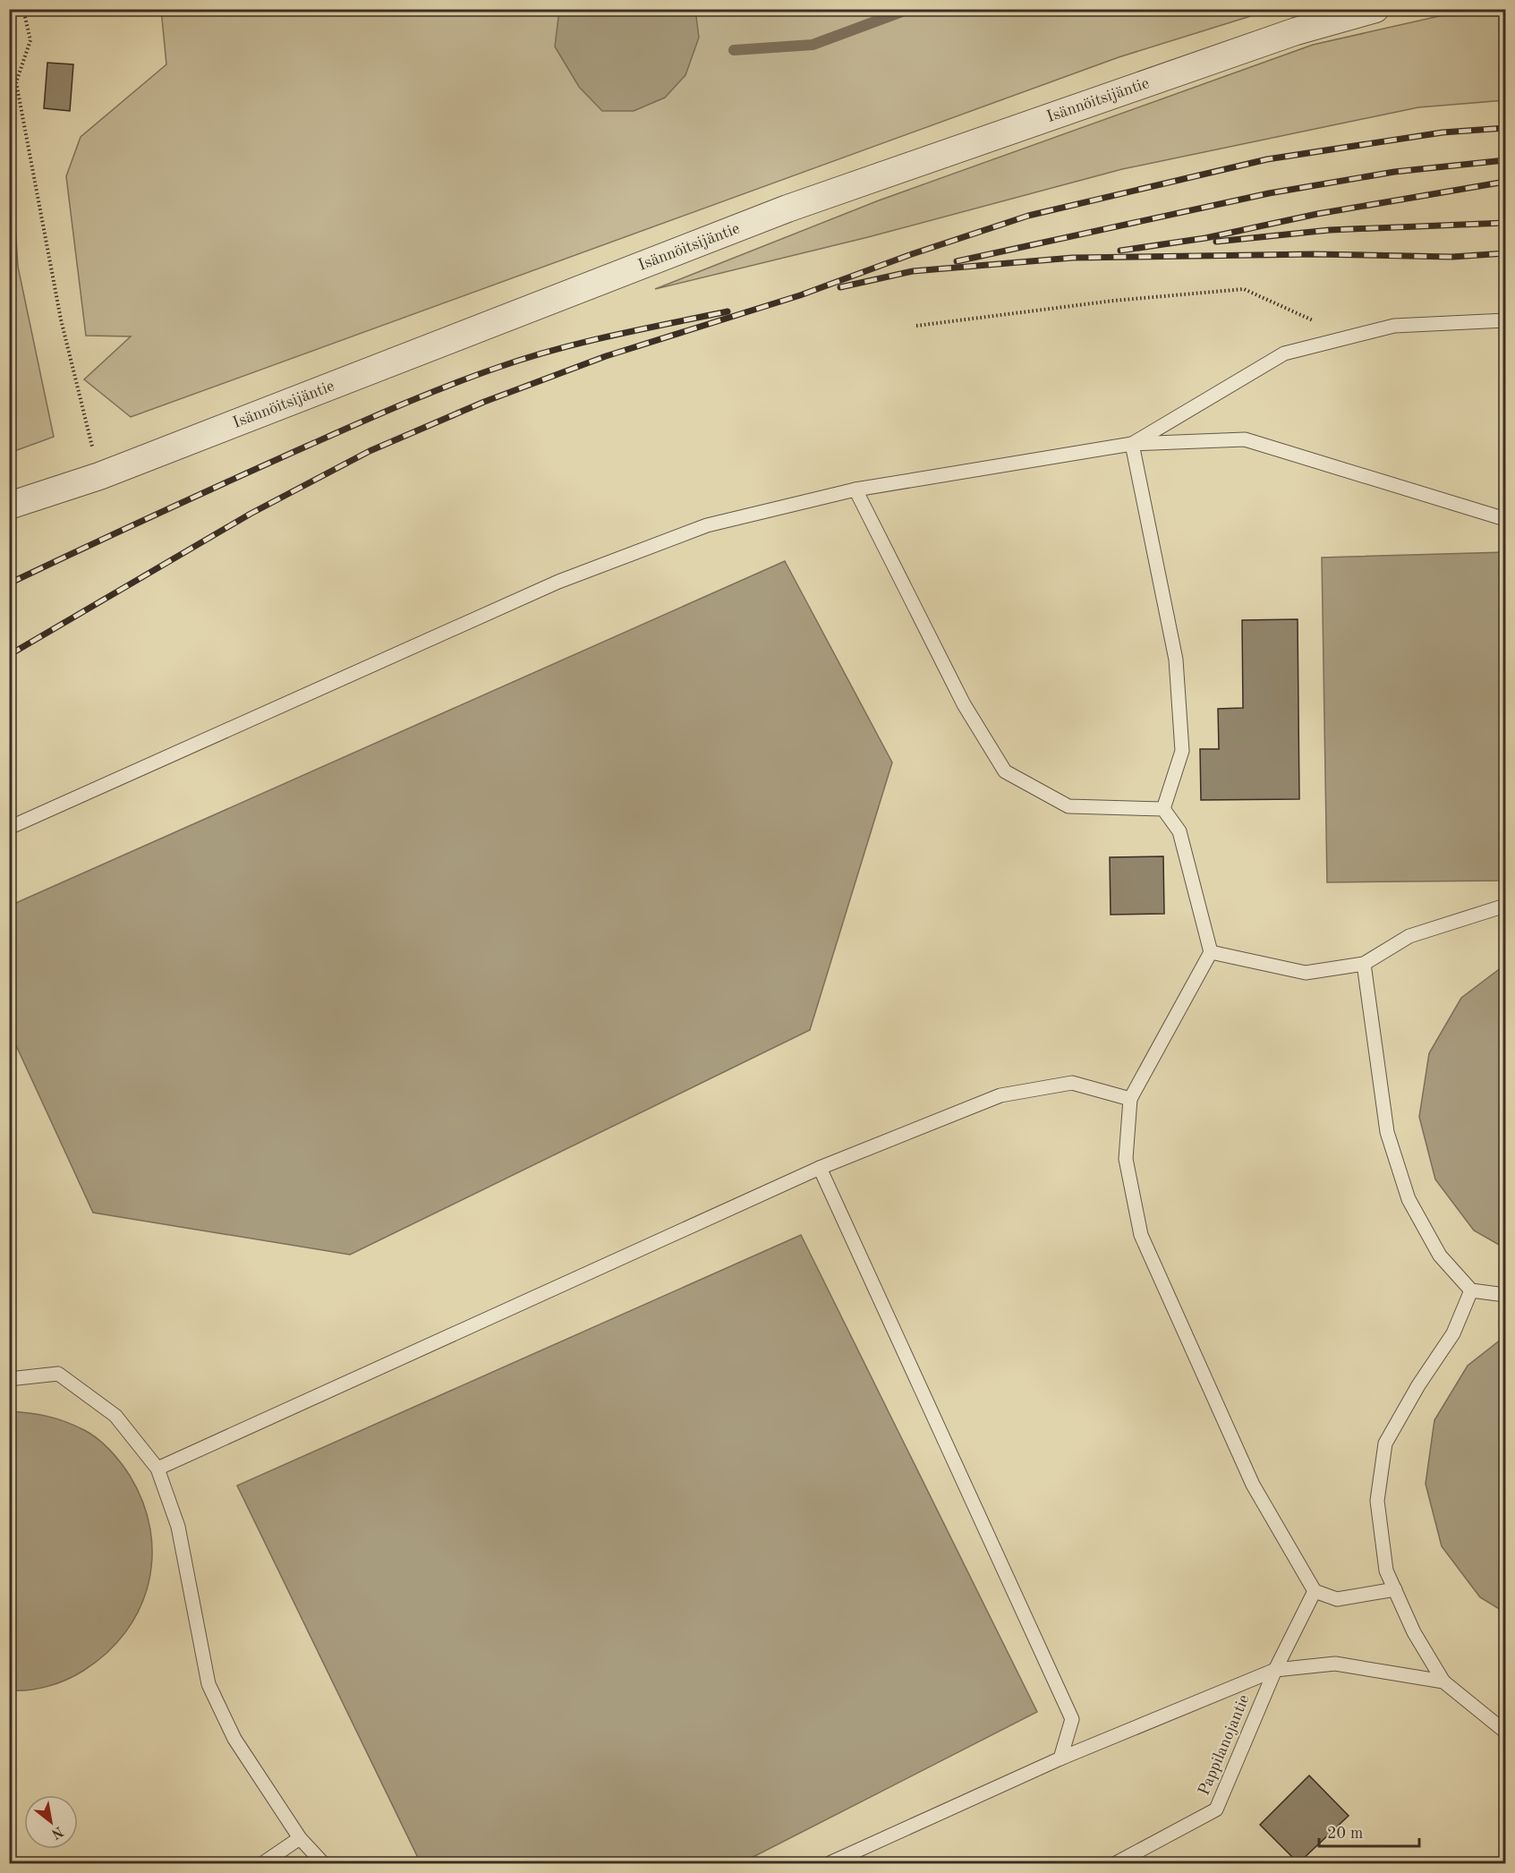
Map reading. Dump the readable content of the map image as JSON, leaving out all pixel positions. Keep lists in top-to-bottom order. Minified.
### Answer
{"streets":{"street":["Isännöitsijäntie"],"lane":["Pappilanojantie"]},"scale_bar":"20 m","north":"bottom right"}
